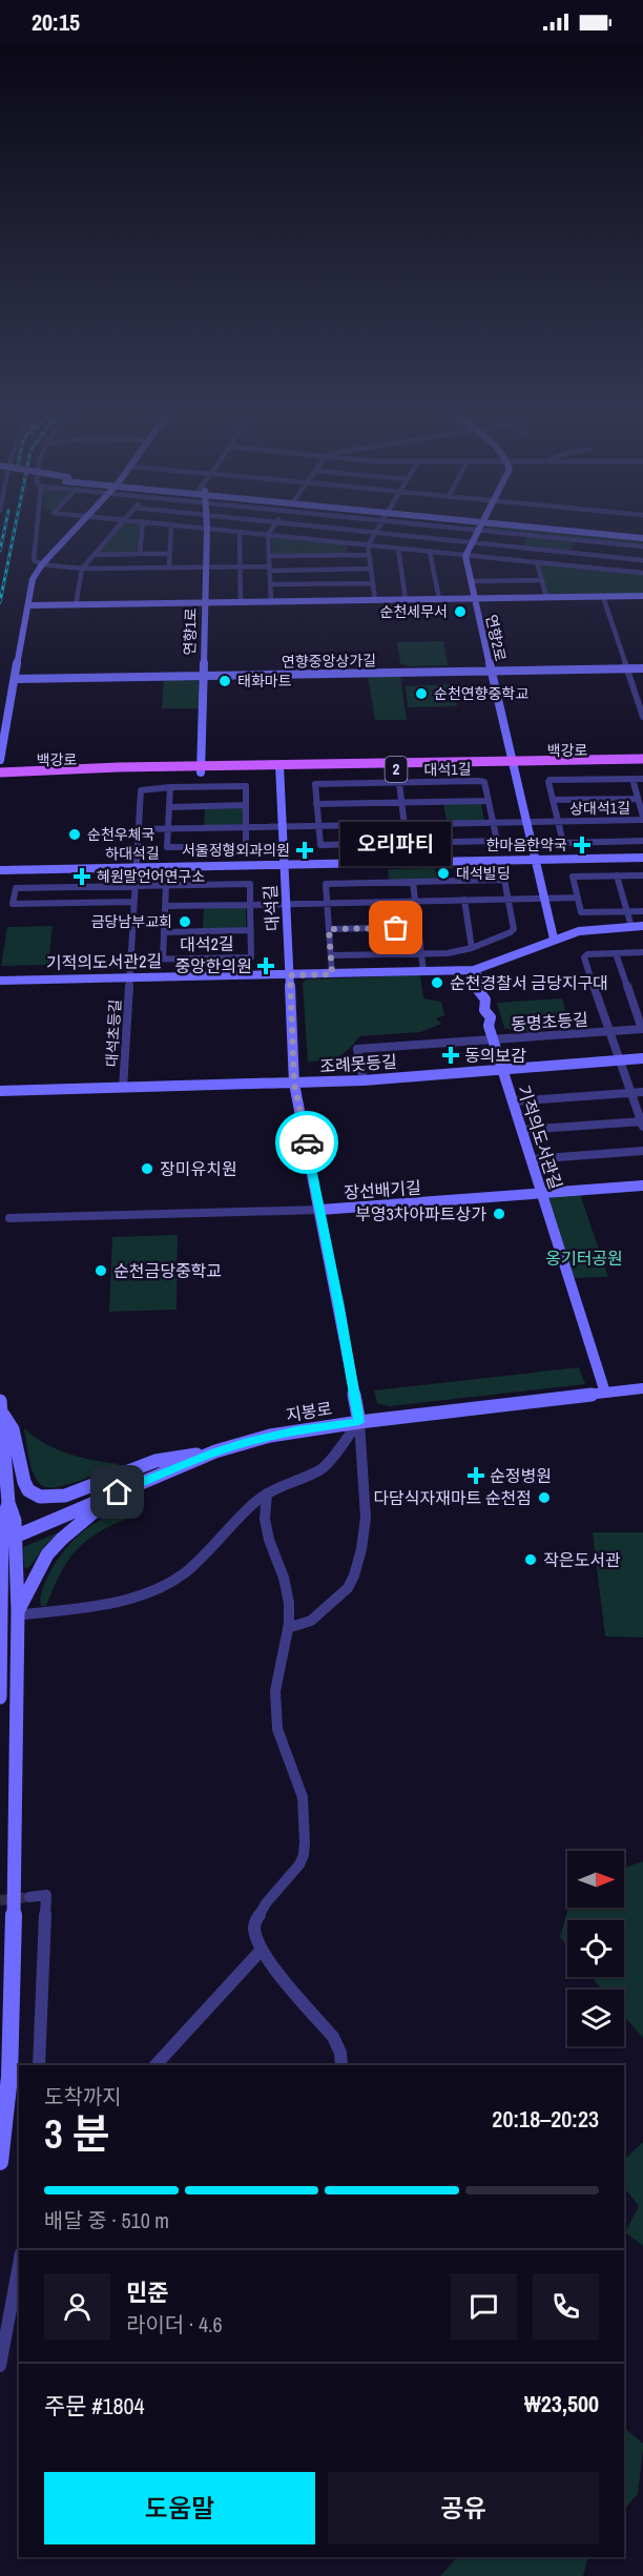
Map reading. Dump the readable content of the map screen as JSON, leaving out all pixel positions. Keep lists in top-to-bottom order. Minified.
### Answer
{"streets":{"main road":["백강로","2"],"street":["연향1로","연향2로","연향중앙상가길","대석1길","상대석1길","하대석길","대석길","대석2길","기적의도서관2길","동명초등길","대석초등길","조례못등길","기적의도서관길","장선배기길","지봉로"]},"crossings":[["연향1로","연향중앙상가길"],["연향1로","백강로"],["연향2로","연향중앙상가길"],["연향2로","백강로"],["백강로","대석길"],["하대석길","대석길"],["하대석길","대석초등길"],["대석길","기적의도서관2길"],["대석길","조례못등길"],["대석길","장선배기길"],["대석길","지봉로"],["대석2길","대석초등길"],["기적의도서관2길","대석초등길"],["기적의도서관2길","기적의도서관길"],["동명초등길","조례못등길"],["동명초등길","기적의도서관길"],["대석초등길","조례못등길"],["조례못등길","기적의도서관길"],["기적의도서관길","장선배기길"],["기적의도서관길","지봉로"]],"parks":["옹기터공원"],"places":{"other":["순천세무서","태화마트","순천연향중학교","순천우체국","대석빌딩","금당남부교회","오리파티","순천경찰서 금당지구대","장미유치원","부영3차아파트상가","순천금당중학교","다담식자재마트 순천점","작은도서관"],"health":["한마음한약국","서울정형외과의원","혜원말언어연구소","중앙한의원","동의보감","순정병원"]},"north":"right","page":{"status":"20:15","bubble":"오리파티","heading":["3 분","도착까지","20:18–20:23"],"panel":["민준","라이더 · 4.6","주문 #1804","₩23,500"],"bar":"배달 중 · 510 m","buttons":["도움말","공유"]}}
